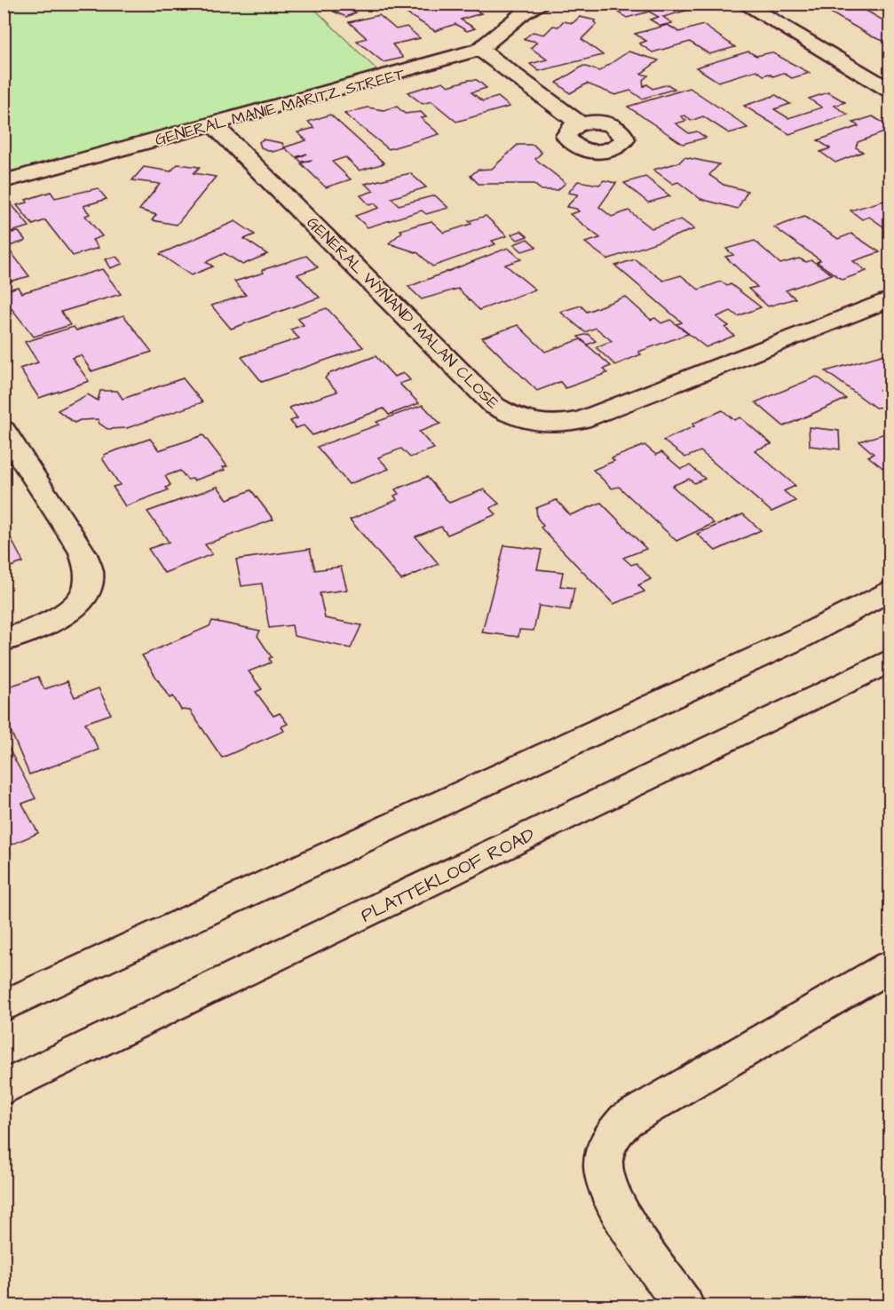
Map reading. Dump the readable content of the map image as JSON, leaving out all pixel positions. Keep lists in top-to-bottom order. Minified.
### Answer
{"streets":{"street":["GENERAL MANIE MARITZ STREET","GENERAL WYNAND MALAN CLOSE","PLATTEKLOOF ROAD"]},"crossings":[["GENERAL MANIE MARITZ STREET","GENERAL WYNAND MALAN CLOSE"]]}
